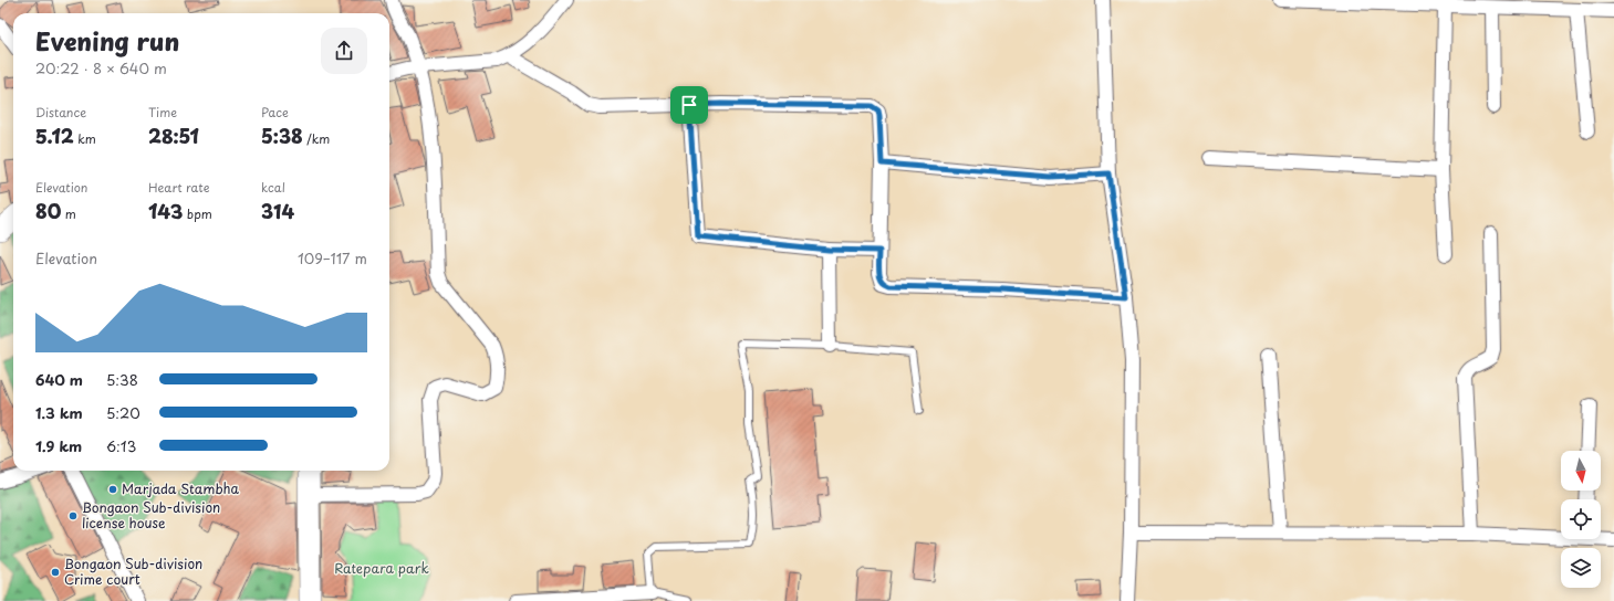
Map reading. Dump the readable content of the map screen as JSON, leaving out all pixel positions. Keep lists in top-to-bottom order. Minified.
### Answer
{"parks":["Ratepara park"],"places":["Marjada Stambha","Bongaon Sub-division license house","Bongaon Sub-division Crime court"],"north":"bottom","page":{"heading":["Evening run","20:22 · 8 × 640 m"],"stats":[["Distance","5.12 km"],["Time","28:51"],["Pace","5:38 /km"],["Elevation","80 m"],["Heart rate","143 bpm"],["kcal","314"]],"chart":["Elevation","109–117 m"],"list":[{"name":"640 m","note":"5:38"},{"name":"1.3 km","note":"5:20"},{"name":"1.9 km","note":"6:13"}]}}
